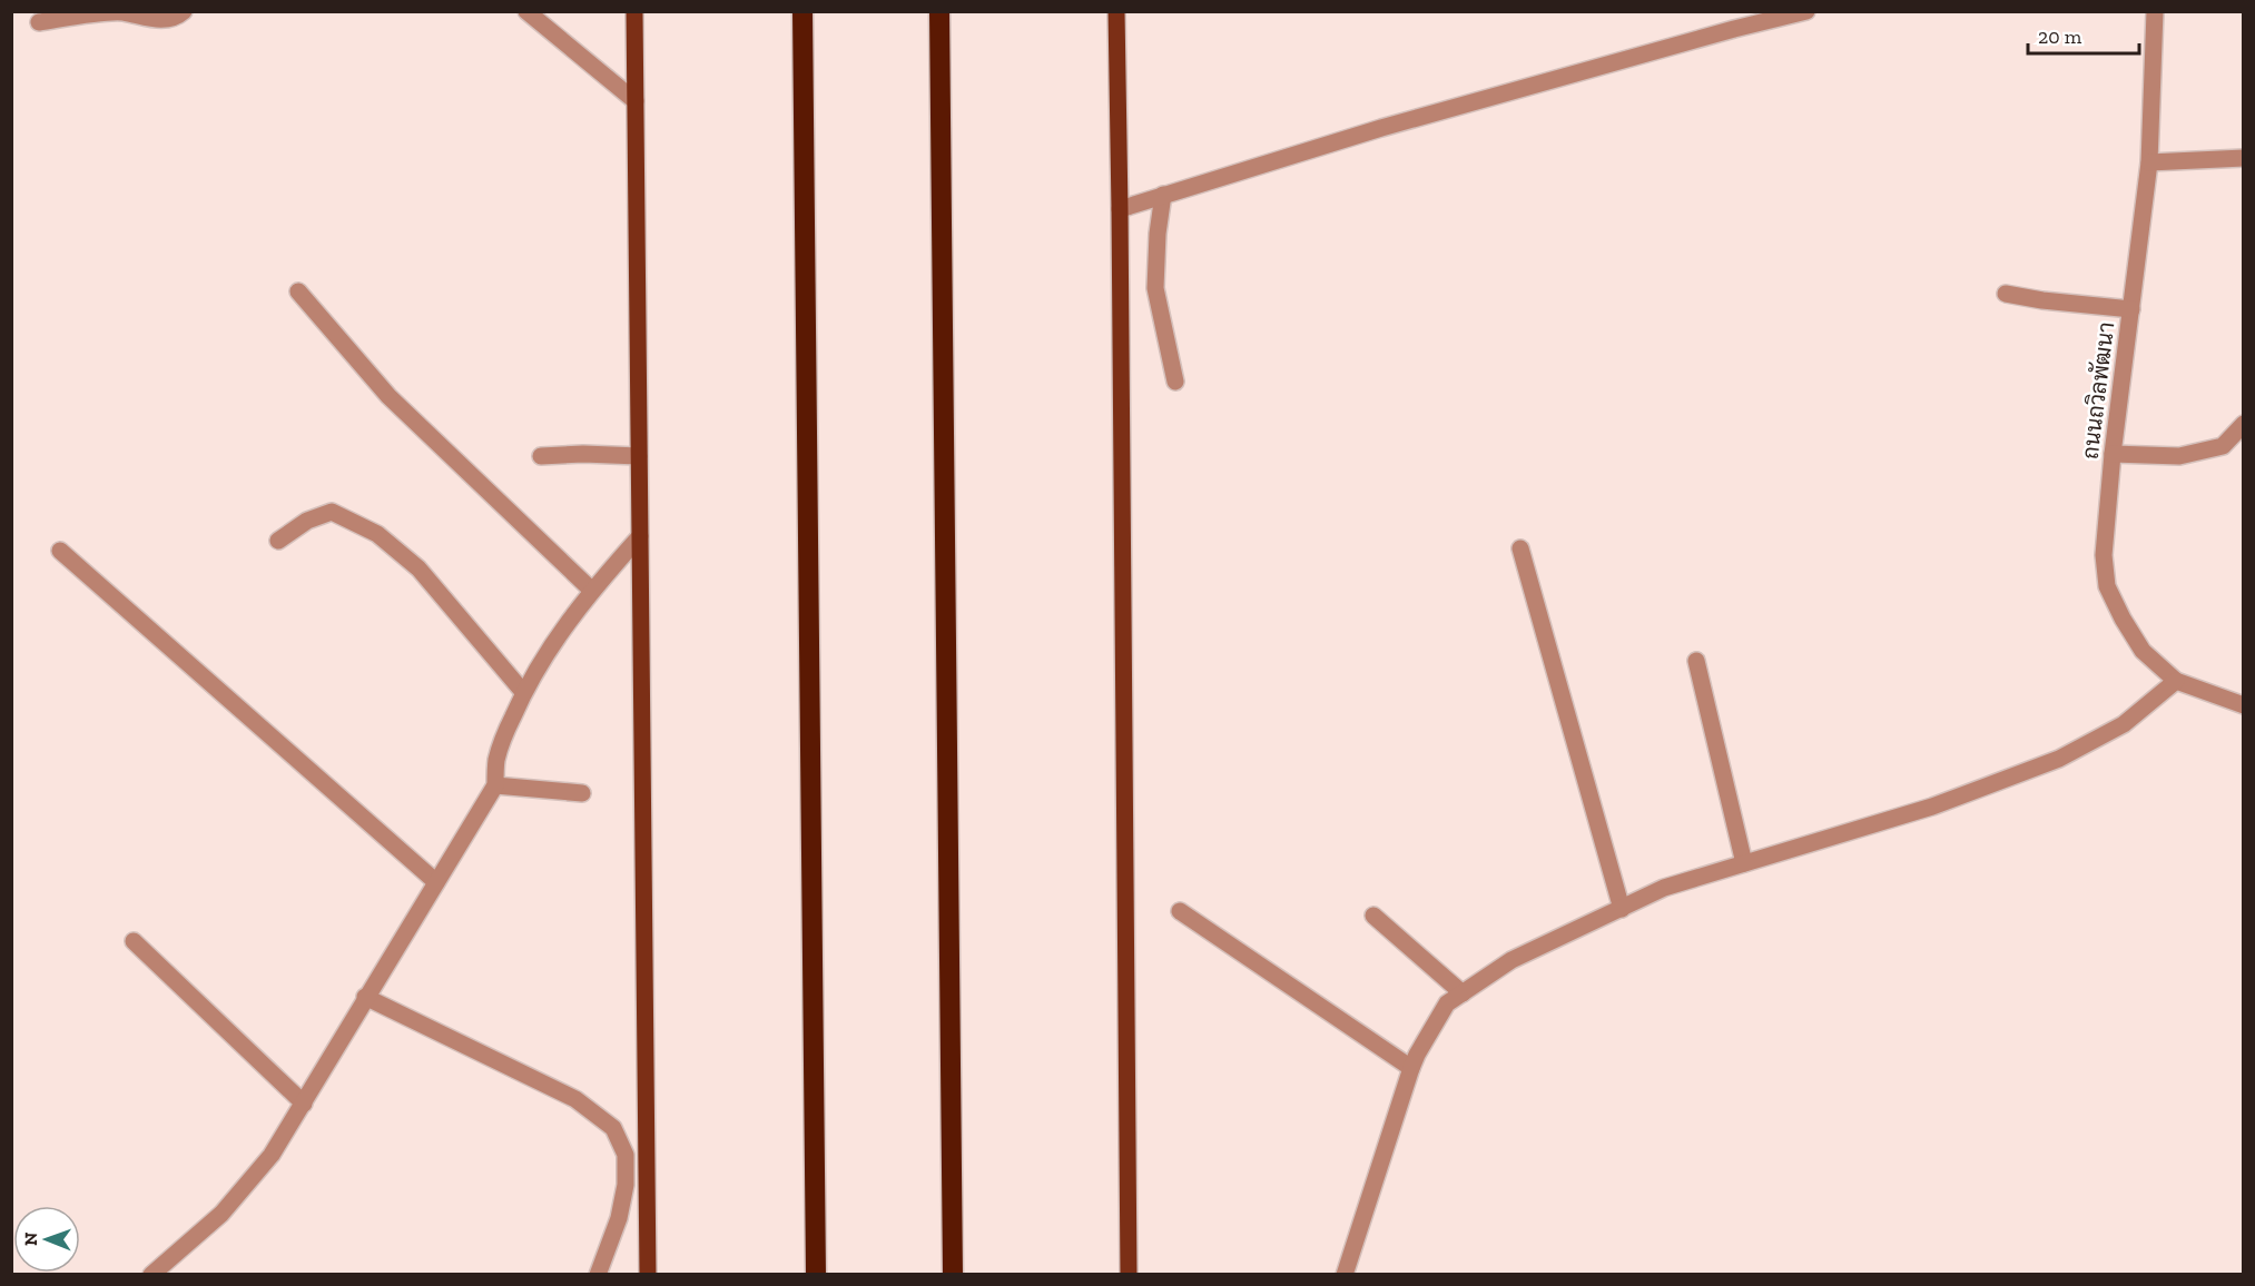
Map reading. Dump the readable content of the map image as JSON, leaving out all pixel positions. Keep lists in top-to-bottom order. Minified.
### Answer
{"streets":{"street":["ถนนถวิลพัฒนา"]},"scale_bar":"20 m","north":"left"}
